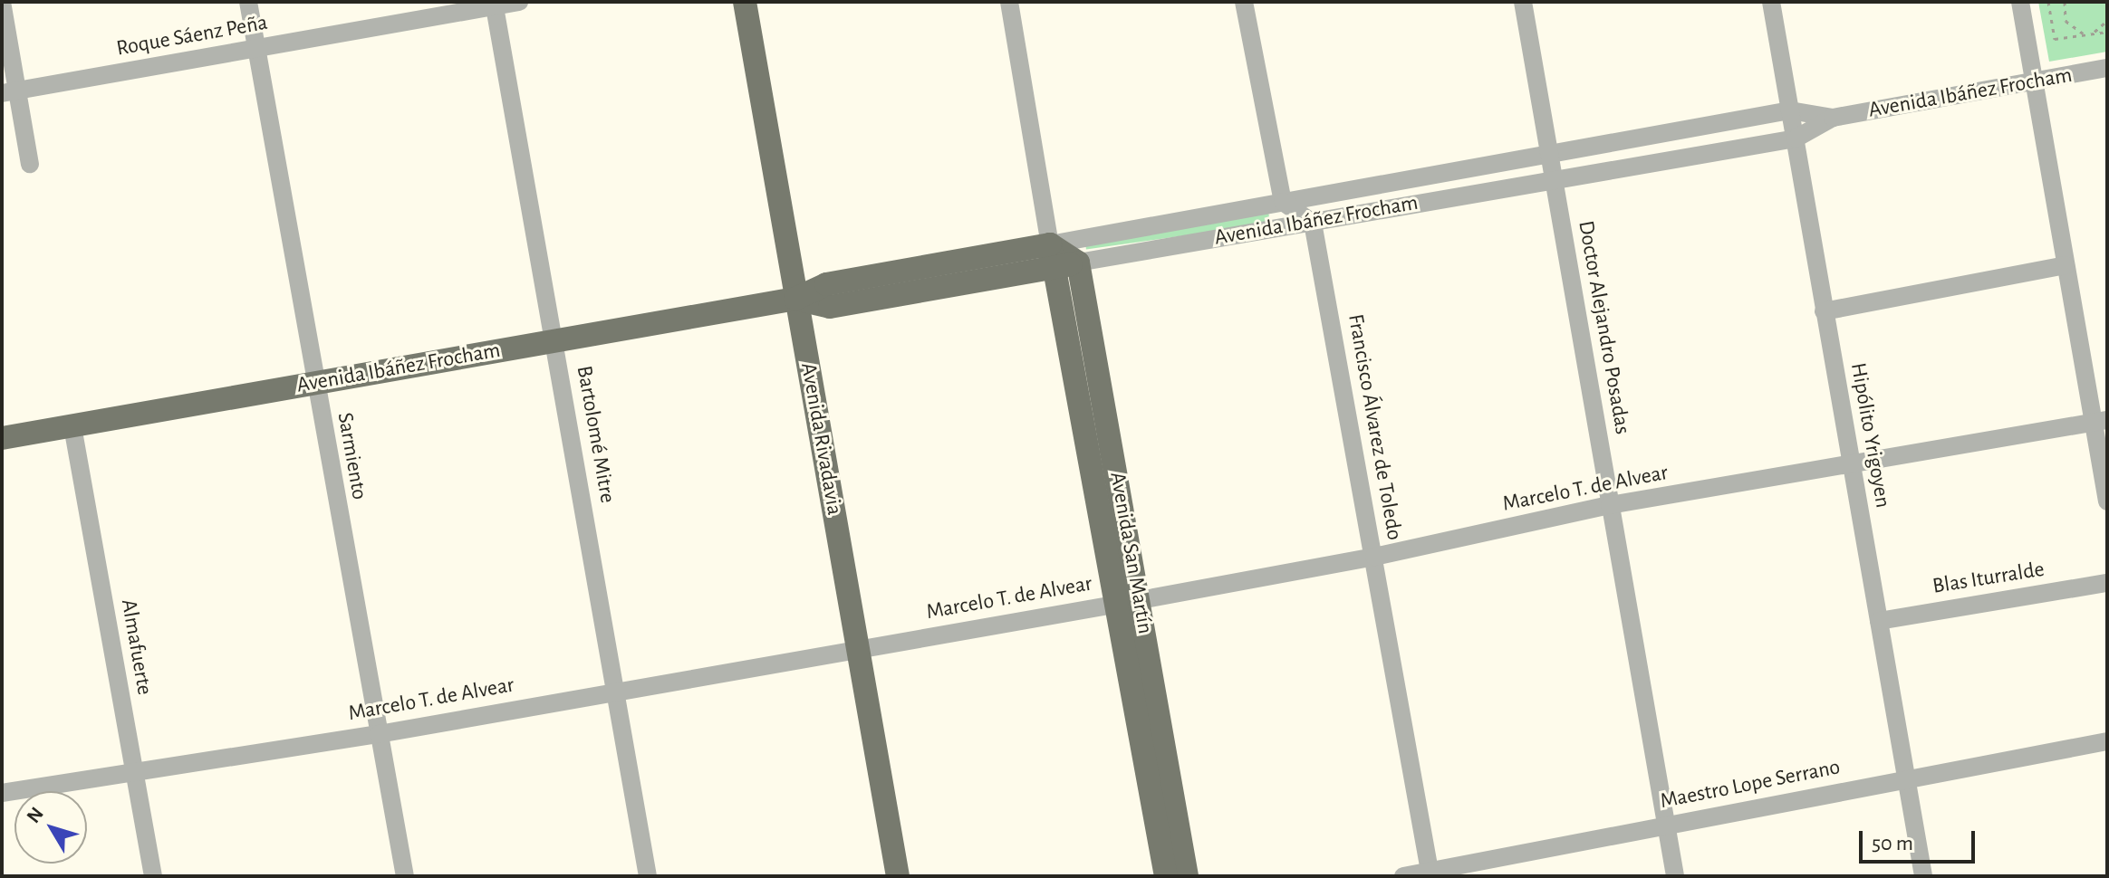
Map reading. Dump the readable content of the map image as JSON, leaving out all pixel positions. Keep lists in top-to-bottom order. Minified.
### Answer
{"streets":{"main road":["Avenida Ibáñez Frocham","Avenida Rivadavia","Avenida San Martín"],"street":["Roque Sáenz Peña","Doctor Alejandro Posadas","Francisco Álvarez de Toledo","Bartolomé Mitre","Hipólito Yrigoyen","Sarmiento","Marcelo T. de Alvear","Blas Iturralde","Almafuerte","Maestro Lope Serrano"]},"crossings":[["Roque Sáenz Peña","Bartolomé Mitre"],["Roque Sáenz Peña","Sarmiento"],["Avenida Ibáñez Frocham","Doctor Alejandro Posadas"],["Avenida Ibáñez Frocham","Francisco Álvarez de Toledo"],["Avenida Ibáñez Frocham","Bartolomé Mitre"],["Avenida Ibáñez Frocham","Hipólito Yrigoyen"],["Avenida Ibáñez Frocham","Avenida Rivadavia"],["Avenida Ibáñez Frocham","Sarmiento"],["Avenida Ibáñez Frocham","Avenida San Martín"],["Avenida Ibáñez Frocham","Almafuerte"],["Doctor Alejandro Posadas","Marcelo T. de Alvear"],["Doctor Alejandro Posadas","Maestro Lope Serrano"],["Francisco Álvarez de Toledo","Marcelo T. de Alvear"],["Francisco Álvarez de Toledo","Maestro Lope Serrano"],["Bartolomé Mitre","Marcelo T. de Alvear"],["Hipólito Yrigoyen","Marcelo T. de Alvear"],["Hipólito Yrigoyen","Blas Iturralde"],["Hipólito Yrigoyen","Maestro Lope Serrano"],["Avenida Rivadavia","Marcelo T. de Alvear"],["Sarmiento","Marcelo T. de Alvear"],["Marcelo T. de Alvear","Avenida San Martín"],["Marcelo T. de Alvear","Almafuerte"]],"scale_bar":"50 m","north":"top left"}
